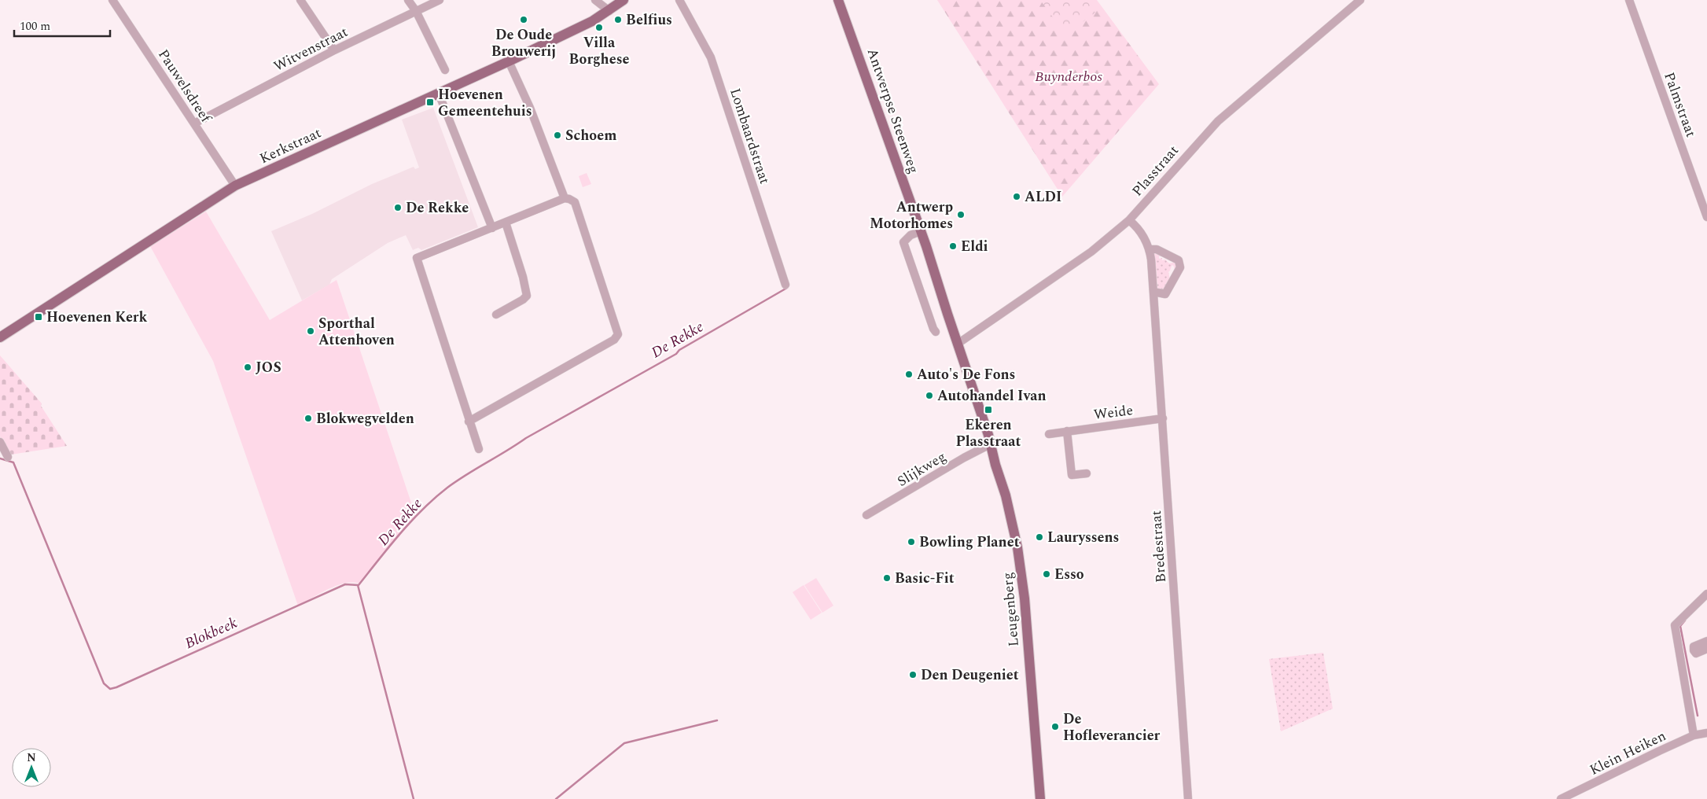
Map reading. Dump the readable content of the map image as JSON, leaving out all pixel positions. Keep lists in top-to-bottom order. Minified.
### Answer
{"streets":{"main road":["Antwerpse Steenweg","Kerkstraat","Leugenberg"],"street":["Witvenstraat","Pauwelsdreef","Palmstraat","Lombaardstraat","Plasstraat","Weide","Slijkweg","Bredestraat","Klein Heiken"]},"crossings":[["Witvenstraat","Pauwelsdreef"],["Pauwelsdreef","Kerkstraat"],["Antwerpse Steenweg","Plasstraat"],["Antwerpse Steenweg","Leugenberg"],["Plasstraat","Bredestraat"],["Plasstraat","Leugenberg"],["Weide","Bredestraat"],["Slijkweg","Leugenberg"]],"water":["De Rekke","Blokbeek"],"parks":["Buynderbos"],"places":{"other":["De Oude Brouwerij","Belfius","Villa Borghese","Schoem","ALDI","De Rekke","Antwerp Motorhomes","Eldi","Sporthal Attenhoven","JOS","Auto's De Fons","Autohandel Ivan","Blokwegvelden","Lauryssens","Bowling Planet","Esso","Basic-Fit","Den Deugeniet","De Hofleverancier"],"transit":["Hoevenen Gemeentehuis","Hoevenen Kerk","Ekeren Plasstraat"]},"scale_bar":"100 m","north":"top"}
